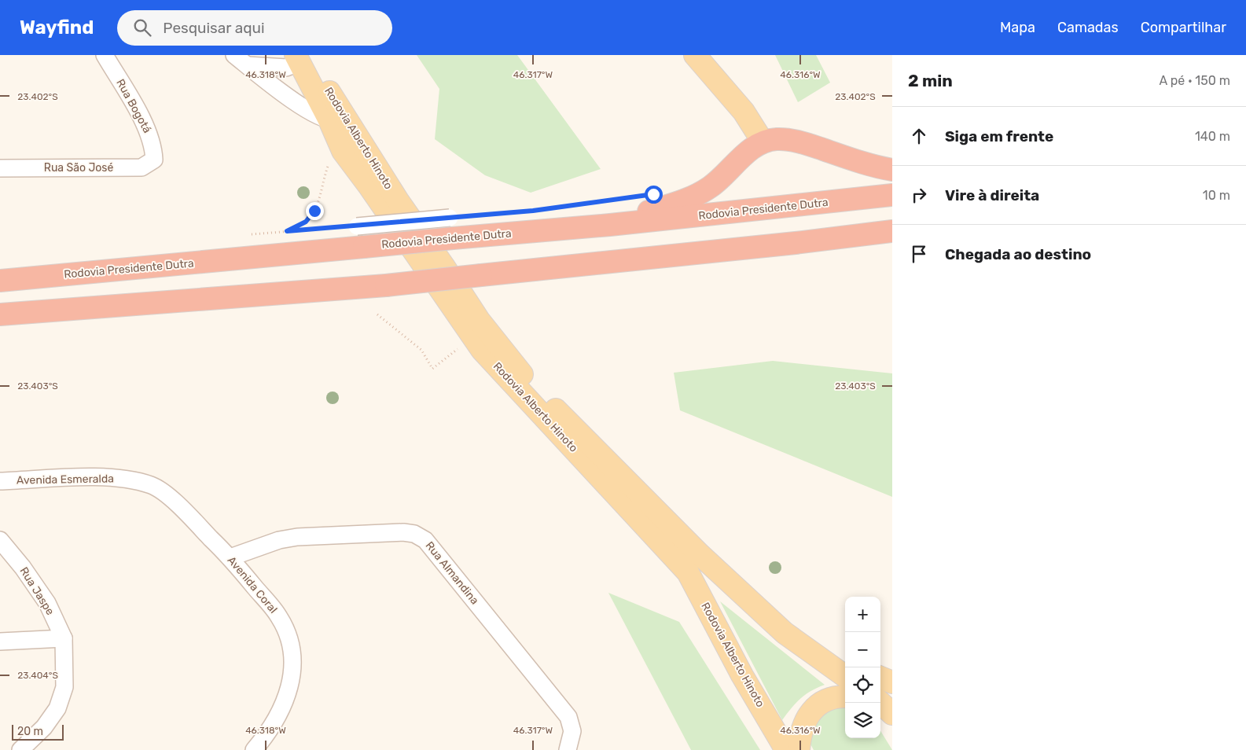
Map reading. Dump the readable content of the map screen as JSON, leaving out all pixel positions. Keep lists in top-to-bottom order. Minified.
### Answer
{"streets":{"highway":["Rodovia Presidente Dutra"],"main road":["Rodovia Alberto Hinoto"],"street":["Rua Bogotá","Rua São José","Avenida Esmeralda","Rua Almandina","Avenida Coral","Rua Jaspe"]},"crossings":[["Rua Bogotá","Rua São José"],["Avenida Esmeralda","Avenida Coral"],["Rua Almandina","Avenida Coral"]],"scale_bar":"20 m","page":{"header":"Wayfind","search":"Pesquisar aqui","nav":["Mapa","Camadas","Compartilhar"],"heading":["2 min","A pé · 150 m"],"list":[["Siga em frente","140 m"],["Vire à direita","10 m"],"Chegada ao destino"],"map_buttons":["+","−"],"scale":"20 m"},"coordinates":["46.318°W","46.317°W","46.316°W","23.402°S","23.403°S","23.404°S"]}
